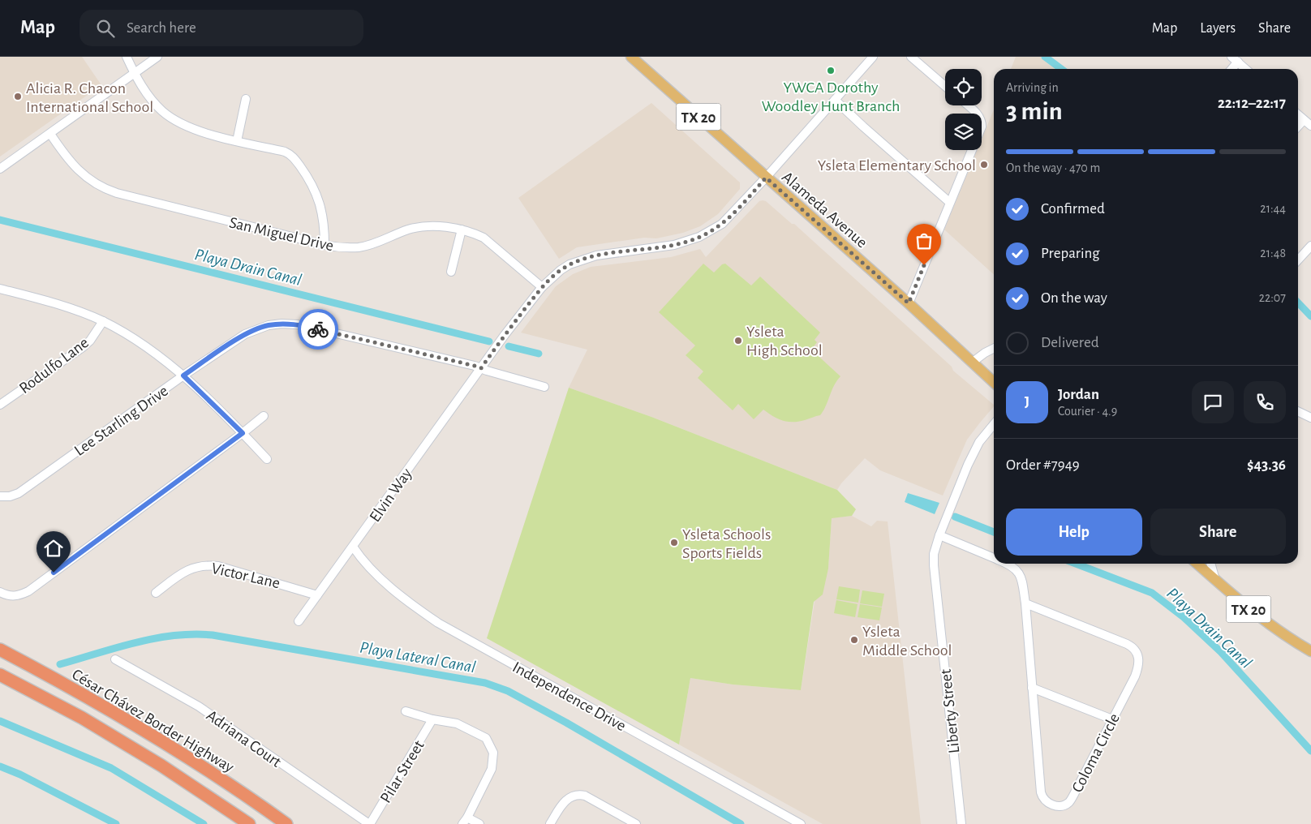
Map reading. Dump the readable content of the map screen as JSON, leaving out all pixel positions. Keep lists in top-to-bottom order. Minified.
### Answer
{"streets":{"highway":["César Chávez Border Highway"],"main road":["TX 20","Alameda Avenue"],"street":["San Miguel Drive","Rodulfo Lane","Lee Starling Drive","Elvin Way","Victor Lane","Independence Drive","Liberty Street","Adriana Court","Coloma Circle","Pilar Street"]},"crossings":[["Alameda Avenue","Elvin Way"],["San Miguel Drive","Elvin Way"],["Lee Starling Drive","Elvin Way"],["Elvin Way","Victor Lane"],["Elvin Way","Independence Drive"],["Liberty Street","Coloma Circle"],["Adriana Court","Pilar Street"]],"water":["Playa Drain Canal","Playa Lateral Canal"],"places":["YWCA Dorothy Woodley Hunt Branch","Alicia R. Chacon International School","Ysleta Elementary School","Ysleta High School","Ysleta Schools Sports Fields","Ysleta Middle School"],"page":{"header":"Map","search":"Search here","nav":["Map","Layers","Share"],"heading":["3 min","Arriving in","22:12–22:17"],"panel":["Jordan","Courier · 4.9","Order #7949","$43.36"],"bar":"On the way · 470 m","list":[["Confirmed","21:44"],["Preparing","21:48"],["On the way","22:07"],"Delivered"],"round":"J","buttons":["Help","Share"]}}
